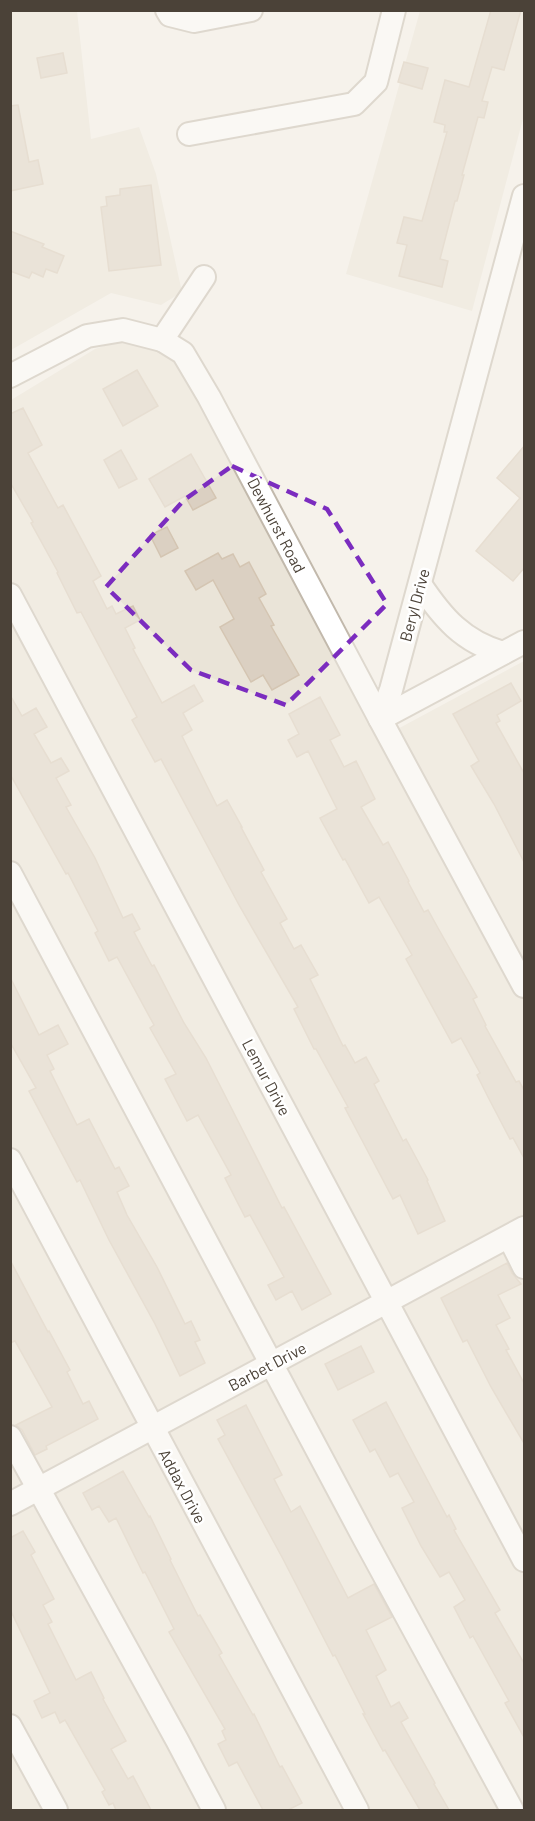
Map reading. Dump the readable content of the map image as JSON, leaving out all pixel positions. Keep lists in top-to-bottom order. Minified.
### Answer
{"streets":{"street":["Dewhurst Road","Beryl Drive","Lemur Drive","Barbet Drive","Addax Drive"]},"crossings":[["Dewhurst Road","Beryl Drive"],["Lemur Drive","Barbet Drive"],["Barbet Drive","Addax Drive"]]}
